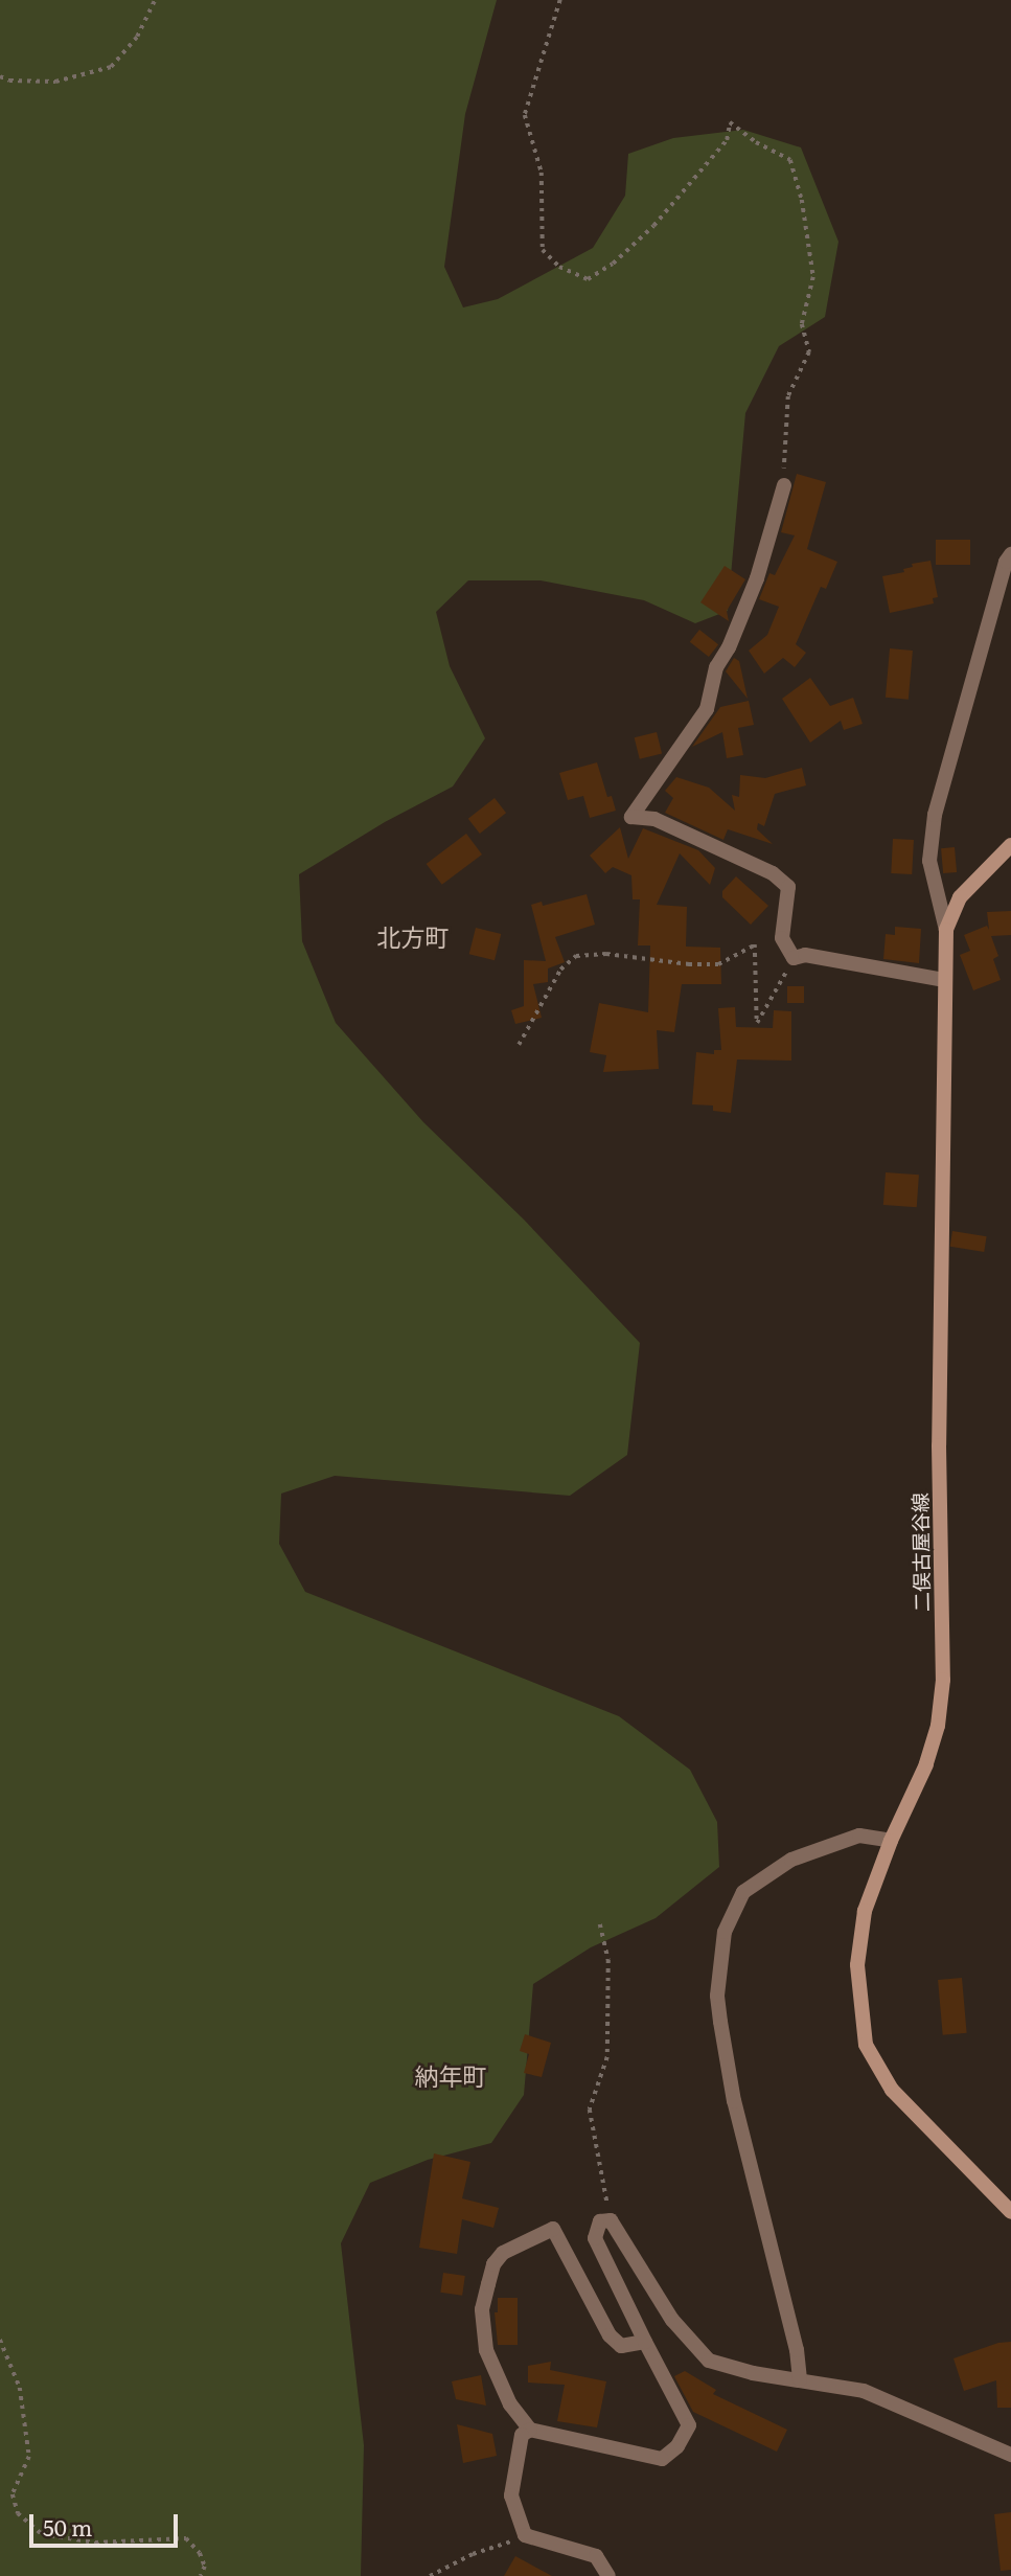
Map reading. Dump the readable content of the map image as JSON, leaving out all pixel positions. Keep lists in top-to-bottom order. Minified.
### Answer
{"streets":{"main road":["二俣古屋谷線"]},"districts":["北方町","納年町"],"scale_bar":"50 m"}
